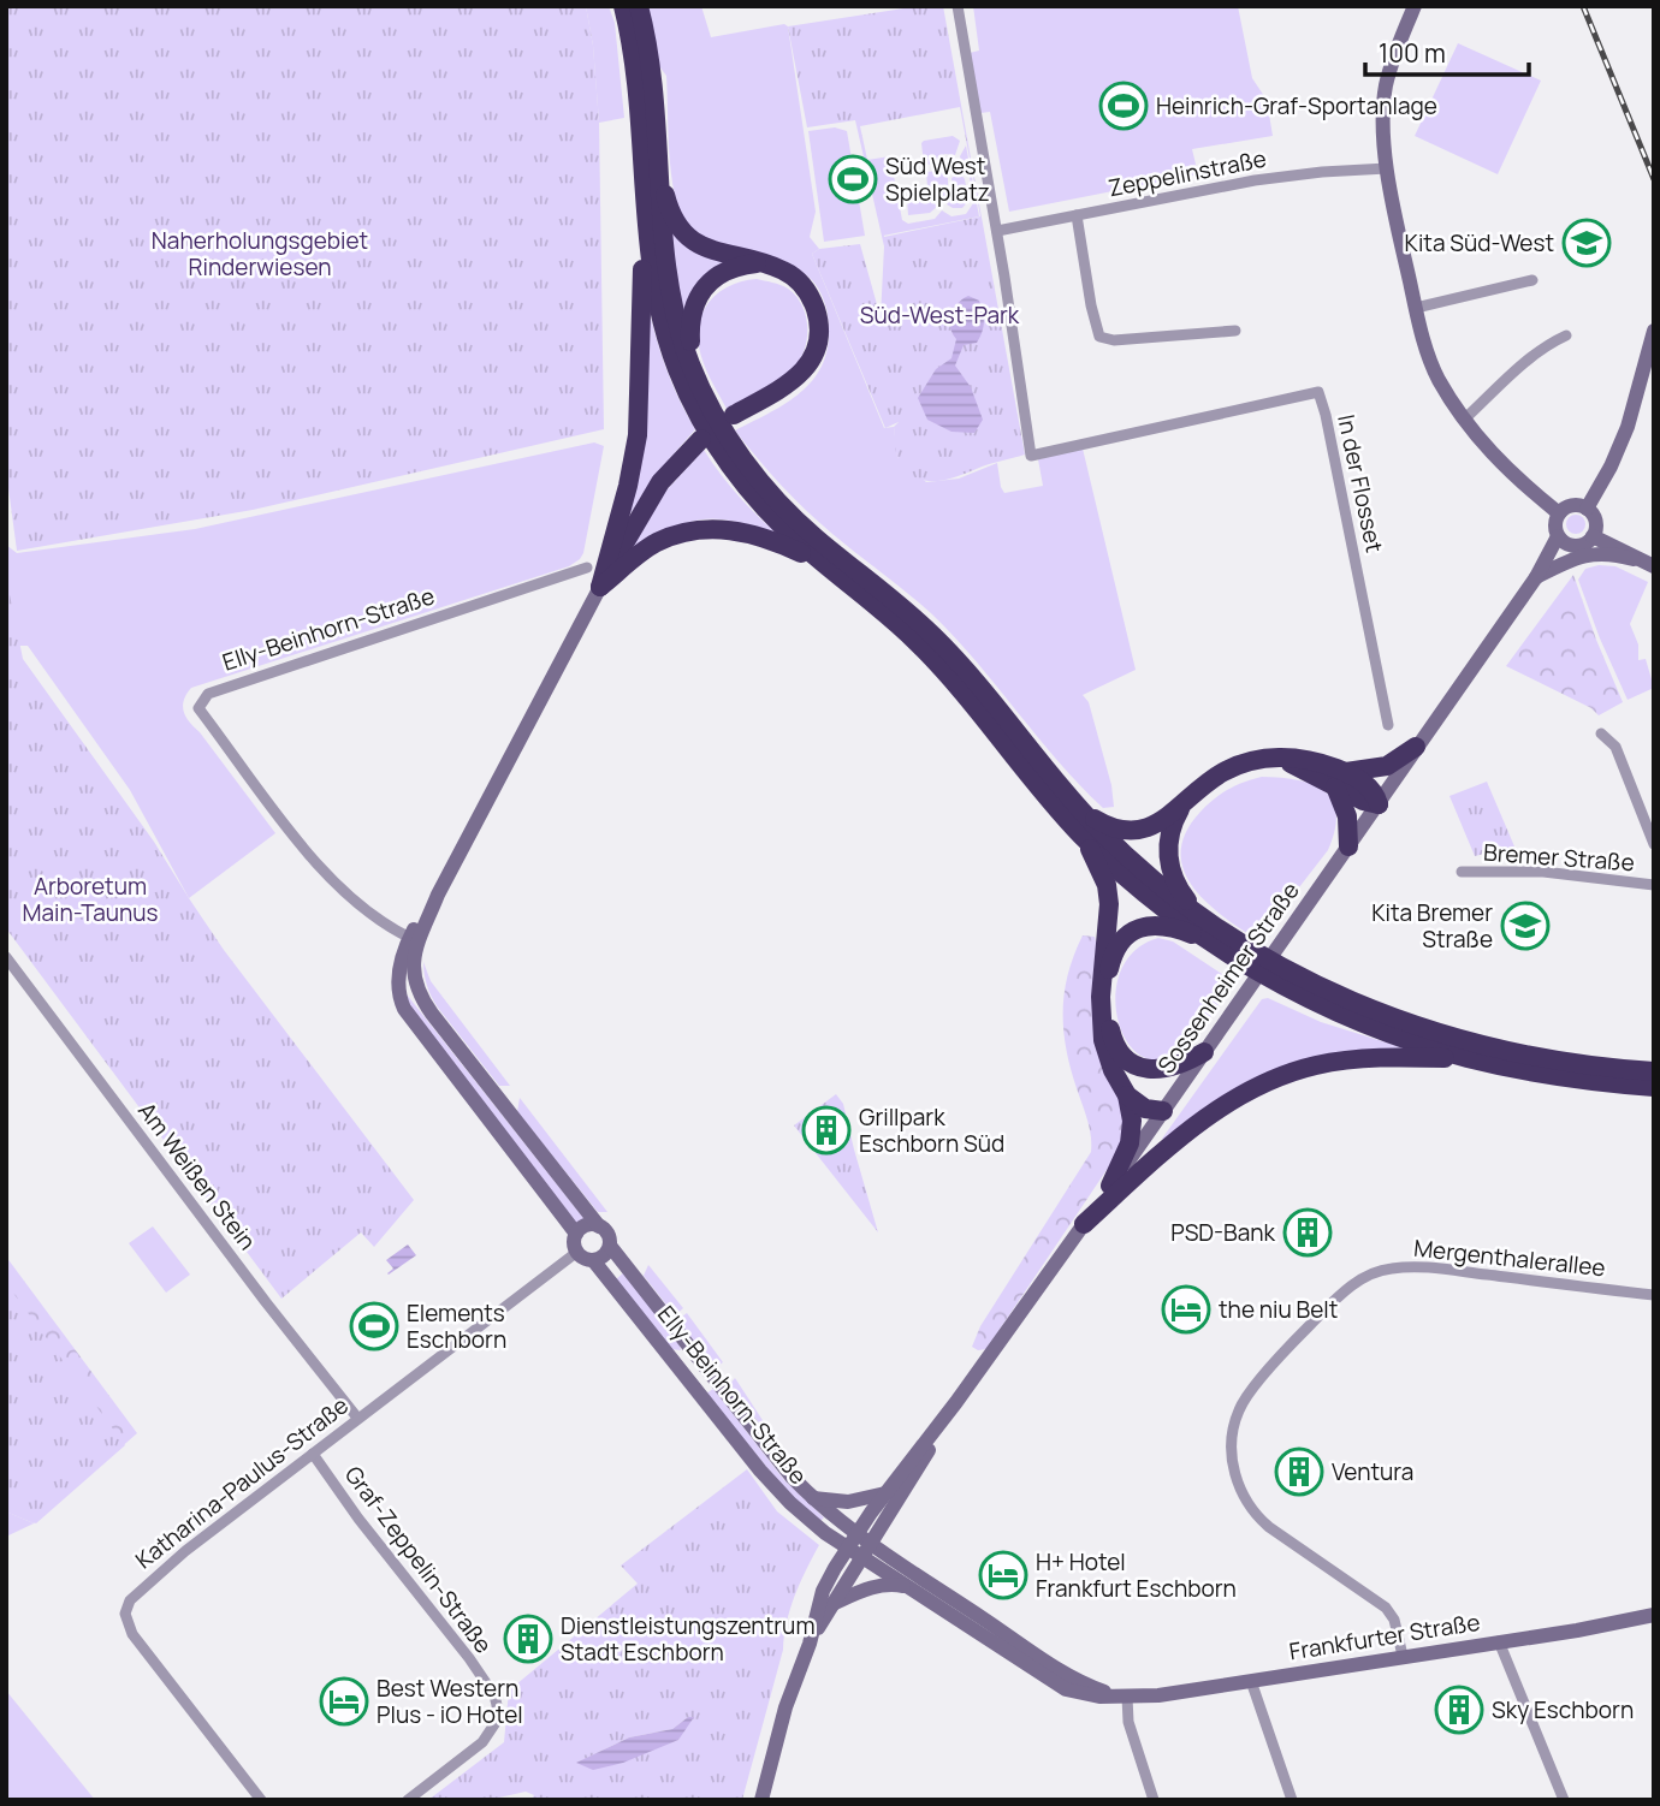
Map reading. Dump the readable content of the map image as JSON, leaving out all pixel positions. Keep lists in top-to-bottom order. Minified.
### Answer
{"streets":{"street":["Zeppelinstraße","In der Flosset","Elly-Beinhorn-Straße","Bremer Straße","Sossenheimer Straße","Am Weißen Stein","Mergenthalerallee","Katharina-Paulus-Straße","Graf-Zeppelin-Straße","Frankfurter Straße"]},"crossings":[["Zeppelinstraße","In der Flosset"],["Elly-Beinhorn-Straße","Sossenheimer Straße"],["Elly-Beinhorn-Straße","Katharina-Paulus-Straße"],["Elly-Beinhorn-Straße","Frankfurter Straße"],["Sossenheimer Straße","Frankfurter Straße"],["Am Weißen Stein","Katharina-Paulus-Straße"],["Mergenthalerallee","Frankfurter Straße"],["Katharina-Paulus-Straße","Graf-Zeppelin-Straße"]],"parks":["Naherholungsgebiet Rinderwiesen","Süd-West-Park","Arboretum Main-Taunus"],"places":{"sports":["Heinrich-Graf-Sportanlage","Süd West Spielplatz","Elements Eschborn"],"school or university":["Kita Süd-West","Kita Bremer Straße"],"building":["Grillpark Eschborn Süd","PSD-Bank","Ventura","Dienstleistungszentrum Stadt Eschborn","Sky Eschborn"],"hotel":["the niu Belt","H+ Hotel Frankfurt Eschborn","Best Western Plus - iO Hotel"]},"scale_bar":"100 m"}
